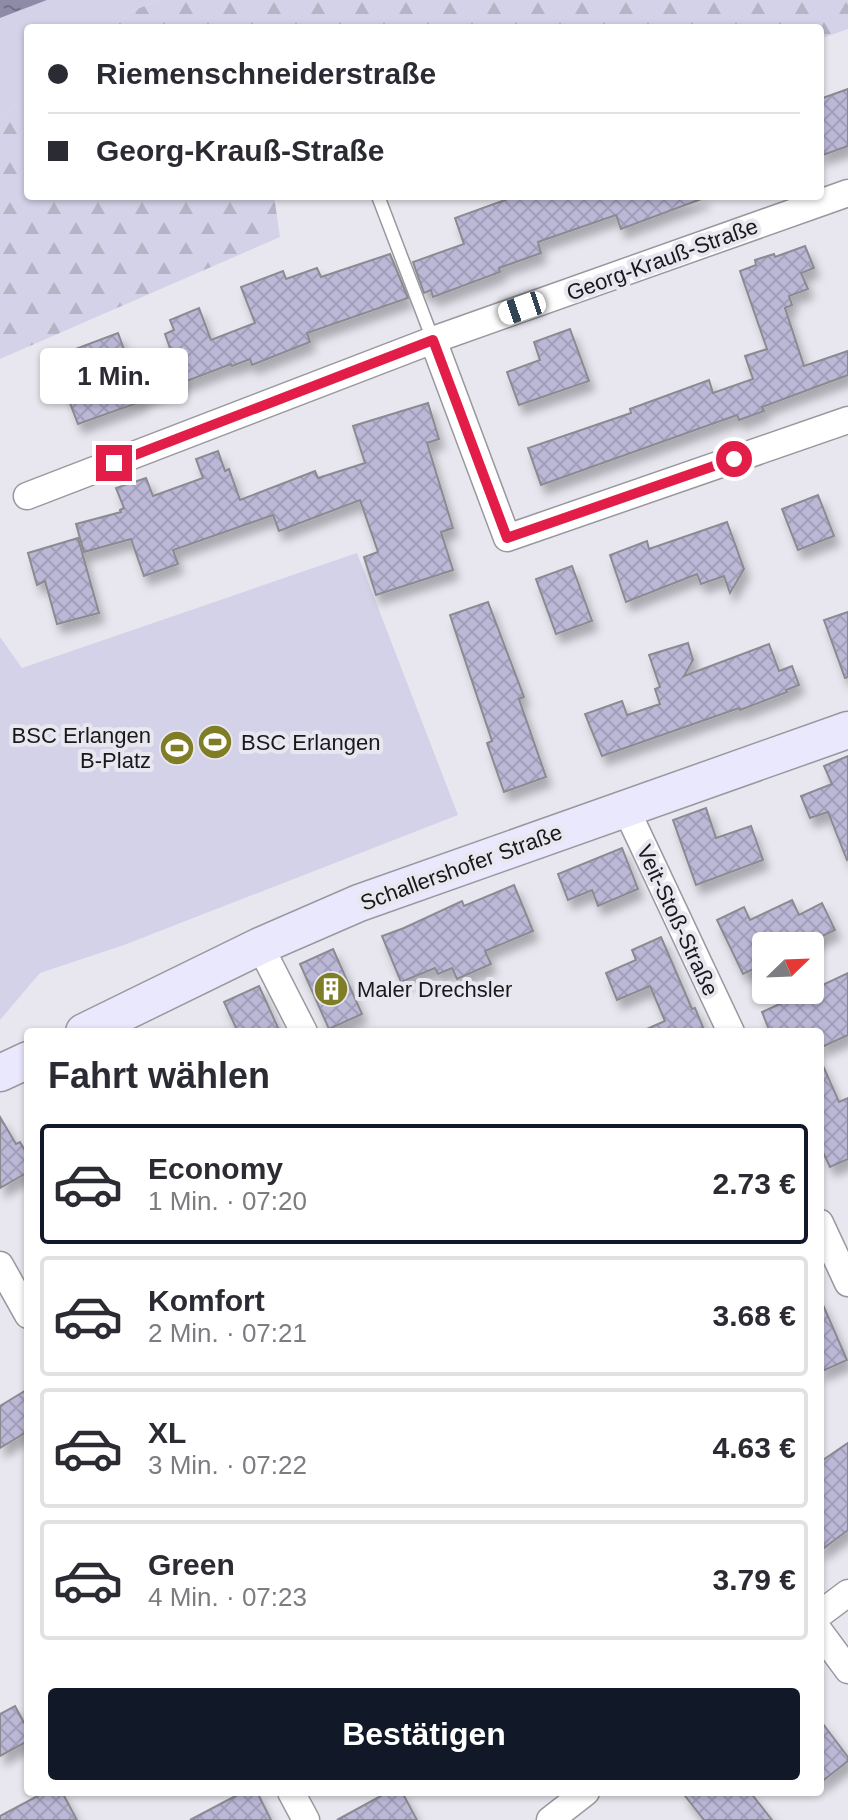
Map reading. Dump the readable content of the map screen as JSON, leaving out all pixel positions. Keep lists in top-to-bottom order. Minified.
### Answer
{"streets":{"street":["Georg-Krauß-Straße","Schallershofer Straße","Veit-Stoß-Straße"]},"crossings":[["Schallershofer Straße","Veit-Stoß-Straße"]],"places":{"sports":["BSC Erlangen","BSC Erlangen B-Platz"],"building":["Maler Drechsler"]},"north":"top right","page":{"banner":["Riemenschneiderstraße","Georg-Krauß-Straße"],"bubble":"1 Min.","heading":"Fahrt wählen","list":[{"name":"Economy","note":"1 Min. · 07:20","value":"2.73 €"},{"name":"Komfort","note":"2 Min. · 07:21","value":"3.68 €"},{"name":"XL","note":"3 Min. · 07:22","value":"4.63 €"},{"name":"Green","note":"4 Min. · 07:23","value":"3.79 €"}],"buttons":"Bestätigen"}}
